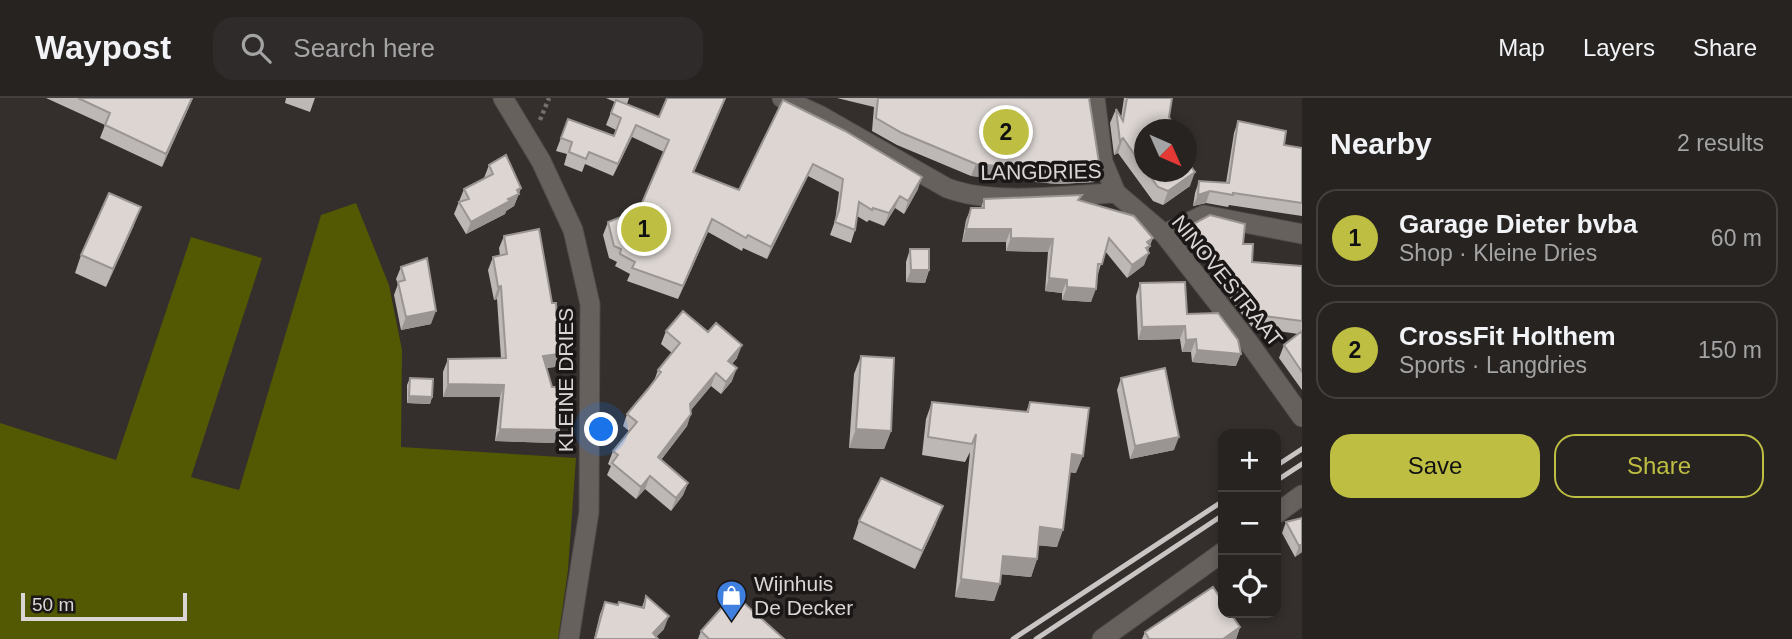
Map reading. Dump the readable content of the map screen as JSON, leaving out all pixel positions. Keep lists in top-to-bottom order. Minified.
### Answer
{"streets":{"street":["LANGDRIES","NINOVESTRAAT","KLEINE DRIES"]},"crossings":[["LANGDRIES","NINOVESTRAAT"]],"places":{"shop":["Wijnhuis De Decker"]},"scale_bar":"50 m","north":"bottom right","page":{"header":"Waypost","search":"Search here","nav":["Map","Layers","Share"],"heading":["Nearby","2 results"],"pins":["2","1"],"list":[{"mark":"1","name":"Garage Dieter bvba","note":"Shop · Kleine Dries","value":"60 m"},{"mark":"2","name":"CrossFit Holthem","note":"Sports · Langdries","value":"150 m"}],"buttons":["Save","Share"],"map_buttons":["+","−"],"scale":"50 m"}}
